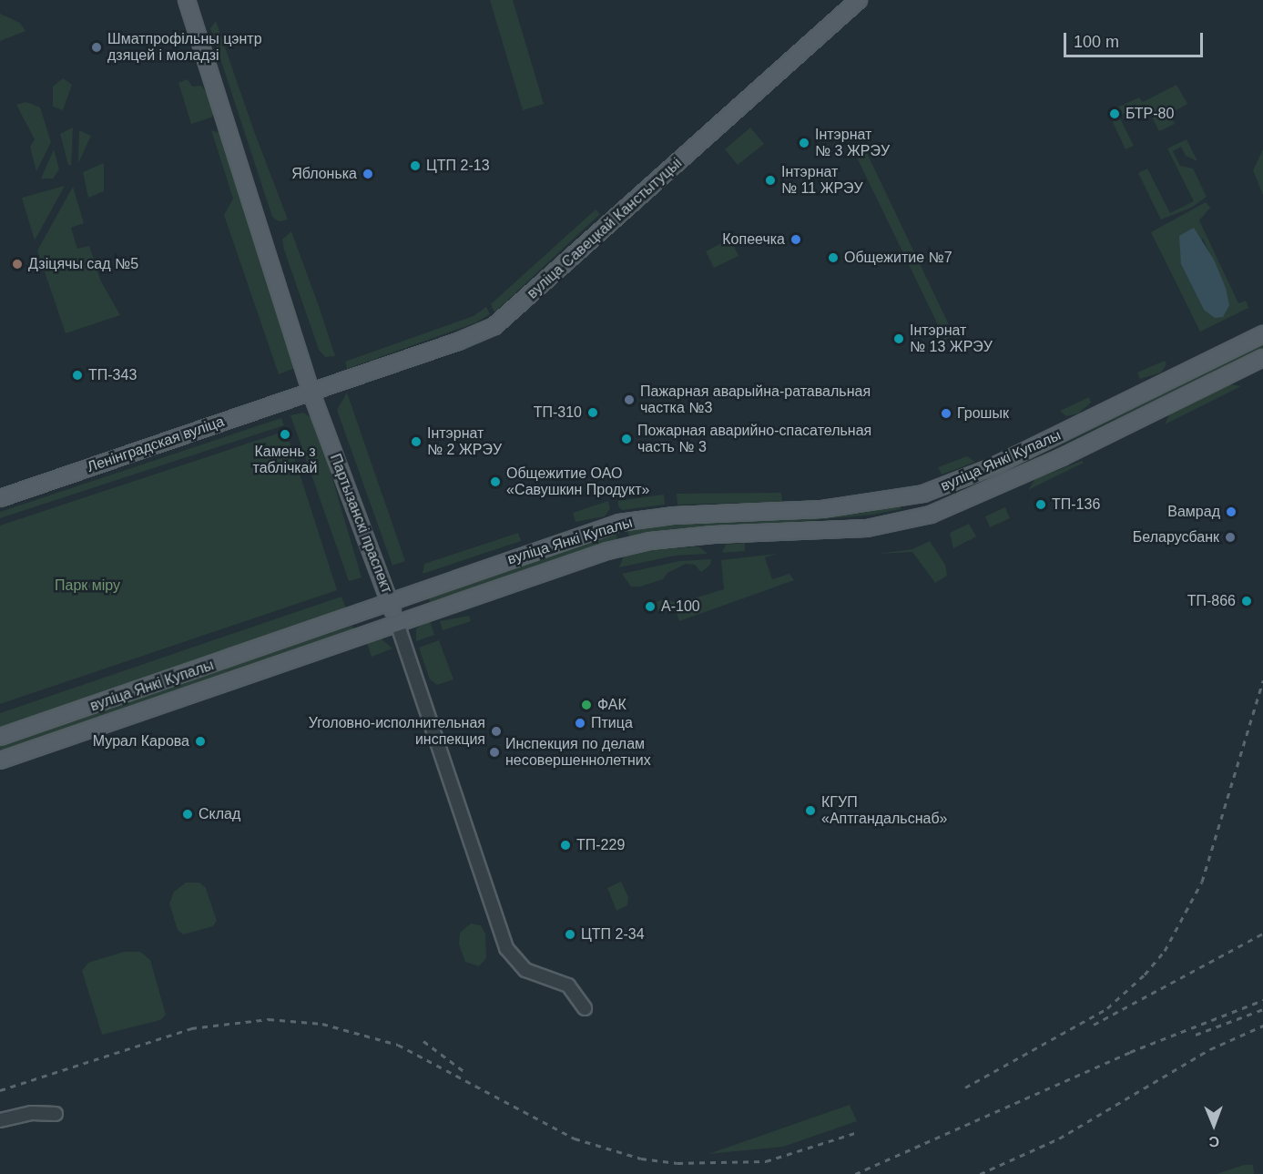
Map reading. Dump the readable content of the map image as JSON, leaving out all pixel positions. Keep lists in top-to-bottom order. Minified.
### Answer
{"streets":{"main road":["вуліца Савецкай Канстытуцыі","Ленінградская вуліца","вуліца Янкі Купалы","Партызанскі праспект"]},"crossings":[["вуліца Савецкай Канстытуцыі","Ленінградская вуліца"],["вуліца Савецкай Канстытуцыі","Партызанскі праспект"],["Ленінградская вуліца","Партызанскі праспект"],["вуліца Янкі Купалы","Партызанскі праспект"]],"parks":["Парк міру"],"places":["Шматпрофільны цэнтр дзяцей і моладзі","БТР-80","Інтэрнат № 3 ЖРЭУ","ЦТП 2-13","Яблонька","Інтэрнат № 11 ЖРЭУ","Копеечка","Общежитие №7","Дзіцячы сад №5","Інтэрнат № 13 ЖРЭУ","ТП-343","Пажарная аварыйна-ратавальная частка №3","ТП-310","Грошык","Камень з таблічкай","Пожарная аварийно-спасательная часть № 3","Інтэрнат № 2 ЖРЭУ","Общежитие ОАО «Савушкин Продукт»","ТП-136","Вамрад","Беларусбанк","ТП-866","А-100","ФАК","Птица","Уголовно-исполнительная инспекция","Мурал Карова","Инспекция по делам несовершеннолетних","КГУП «Аптгандальснаб»","Склад","ТП-229","ЦТП 2-34"],"scale_bar":"100 m","north":"bottom"}
